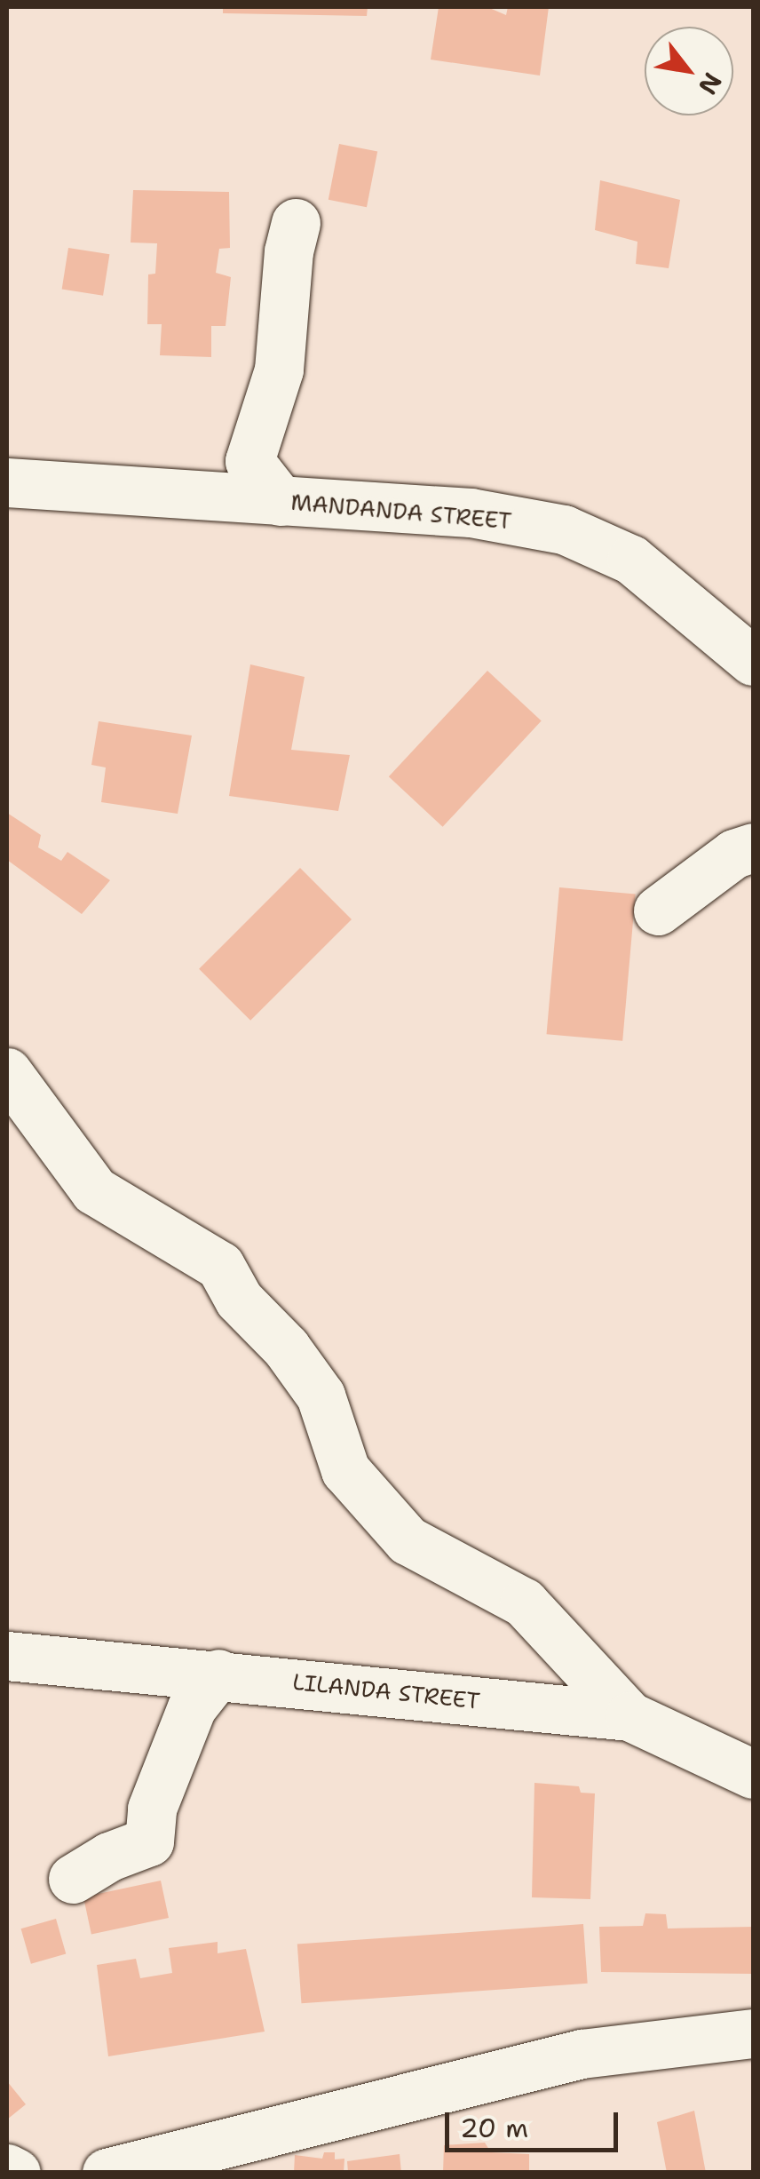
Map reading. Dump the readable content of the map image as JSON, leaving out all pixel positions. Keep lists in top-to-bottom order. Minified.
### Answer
{"streets":{"street":["MANDANDA STREET","LILANDA STREET"]},"scale_bar":"20 m","north":"bottom right"}
